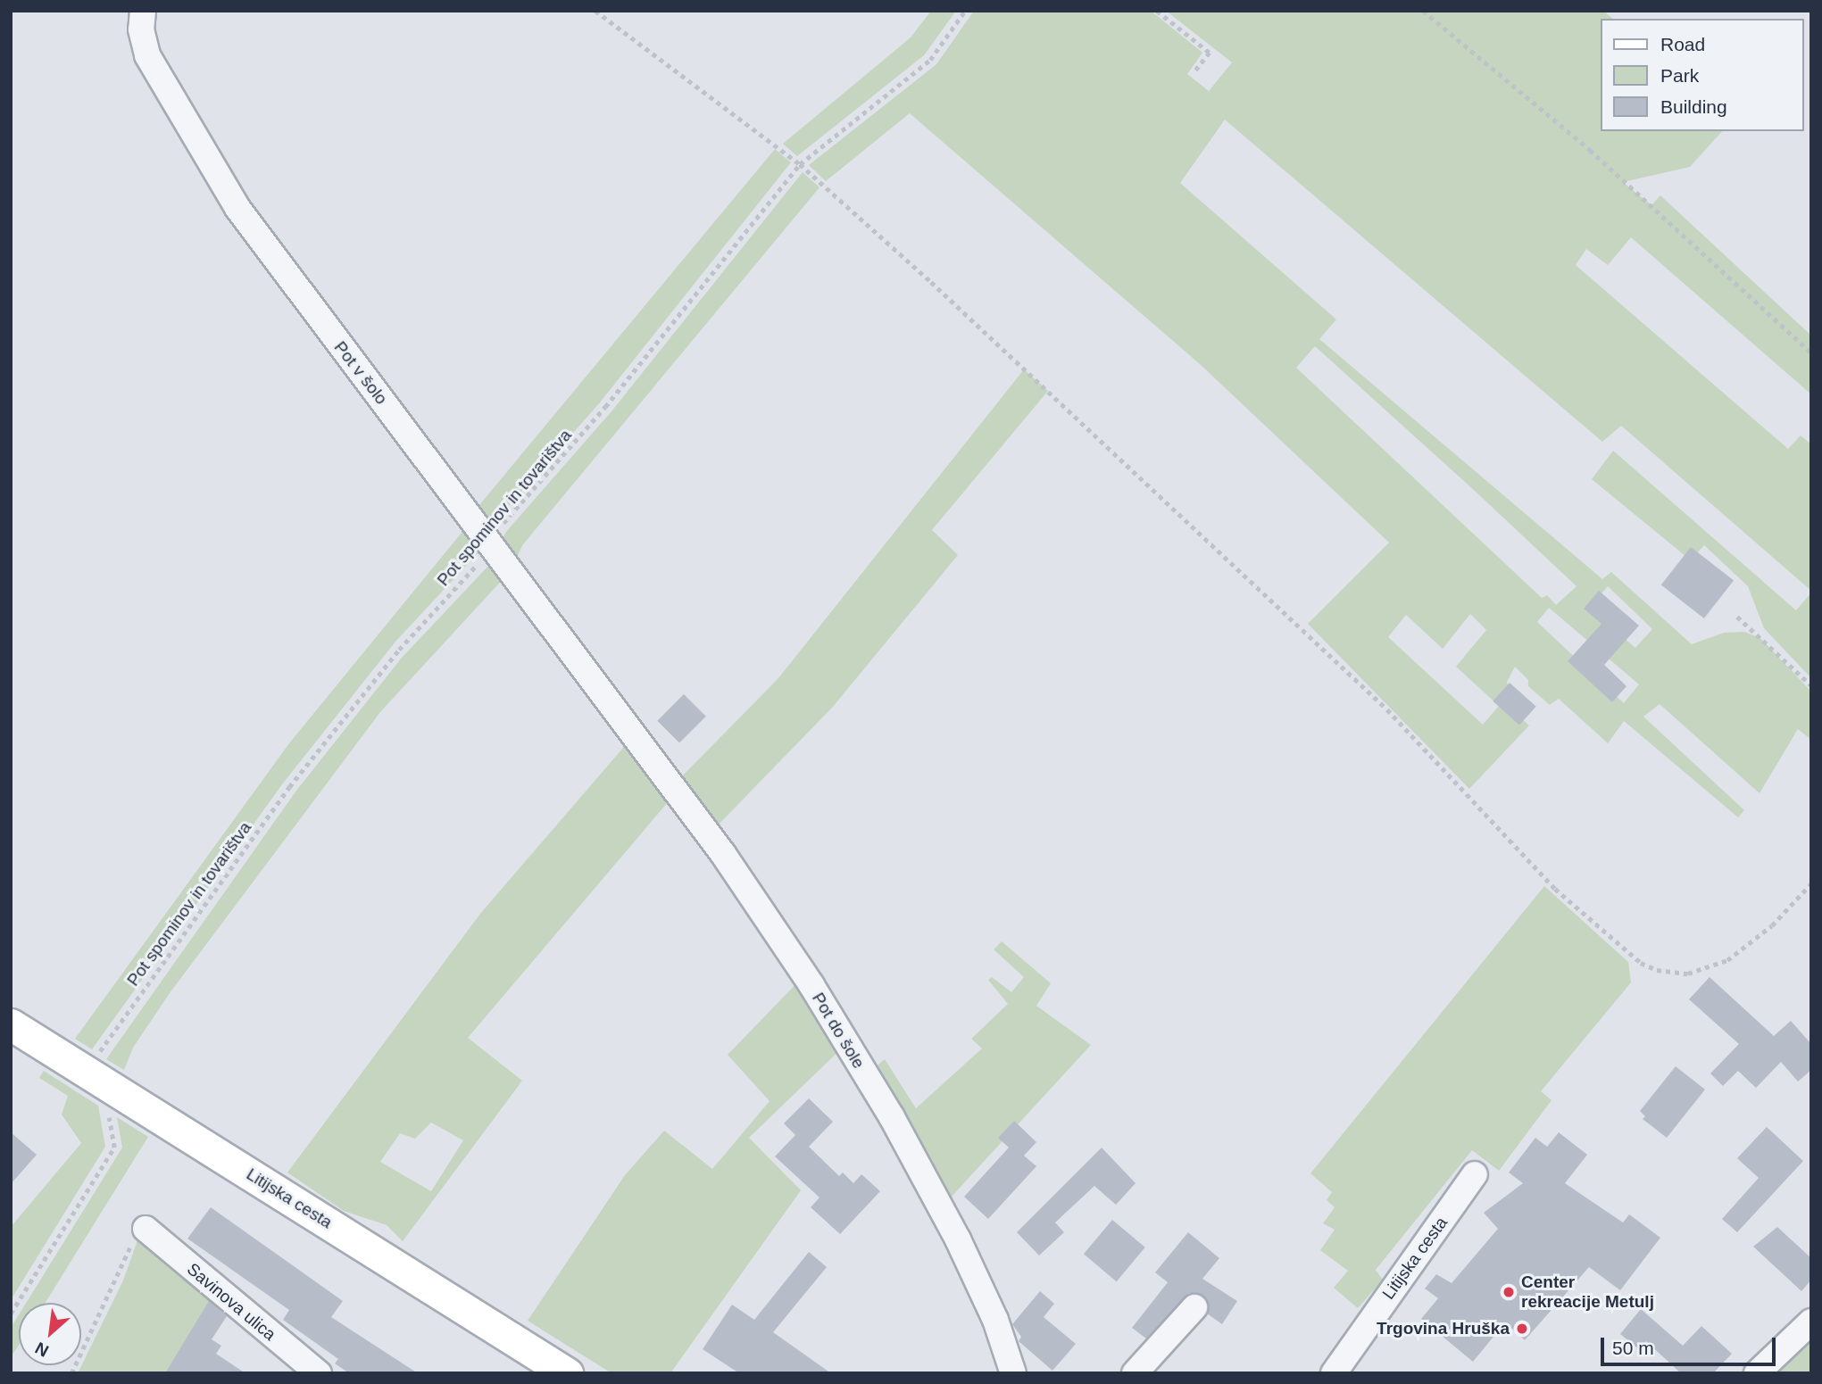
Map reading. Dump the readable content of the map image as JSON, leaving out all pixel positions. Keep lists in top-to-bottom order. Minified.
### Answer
{"streets":{"main road":["Litijska cesta"],"street":["Pot v šolo","Pot do šole","Savinova ulica"],"path":["Pot spominov in tovarištva"]},"crossings":[["Pot v šolo","Pot spominov in tovarištva"],["Pot v šolo","Pot do šole"]],"places":["Center rekreacije Metulj","Trgovina Hruška"],"legend":["Road","Park","Building"],"scale_bar":"50 m","north":"bottom left"}
